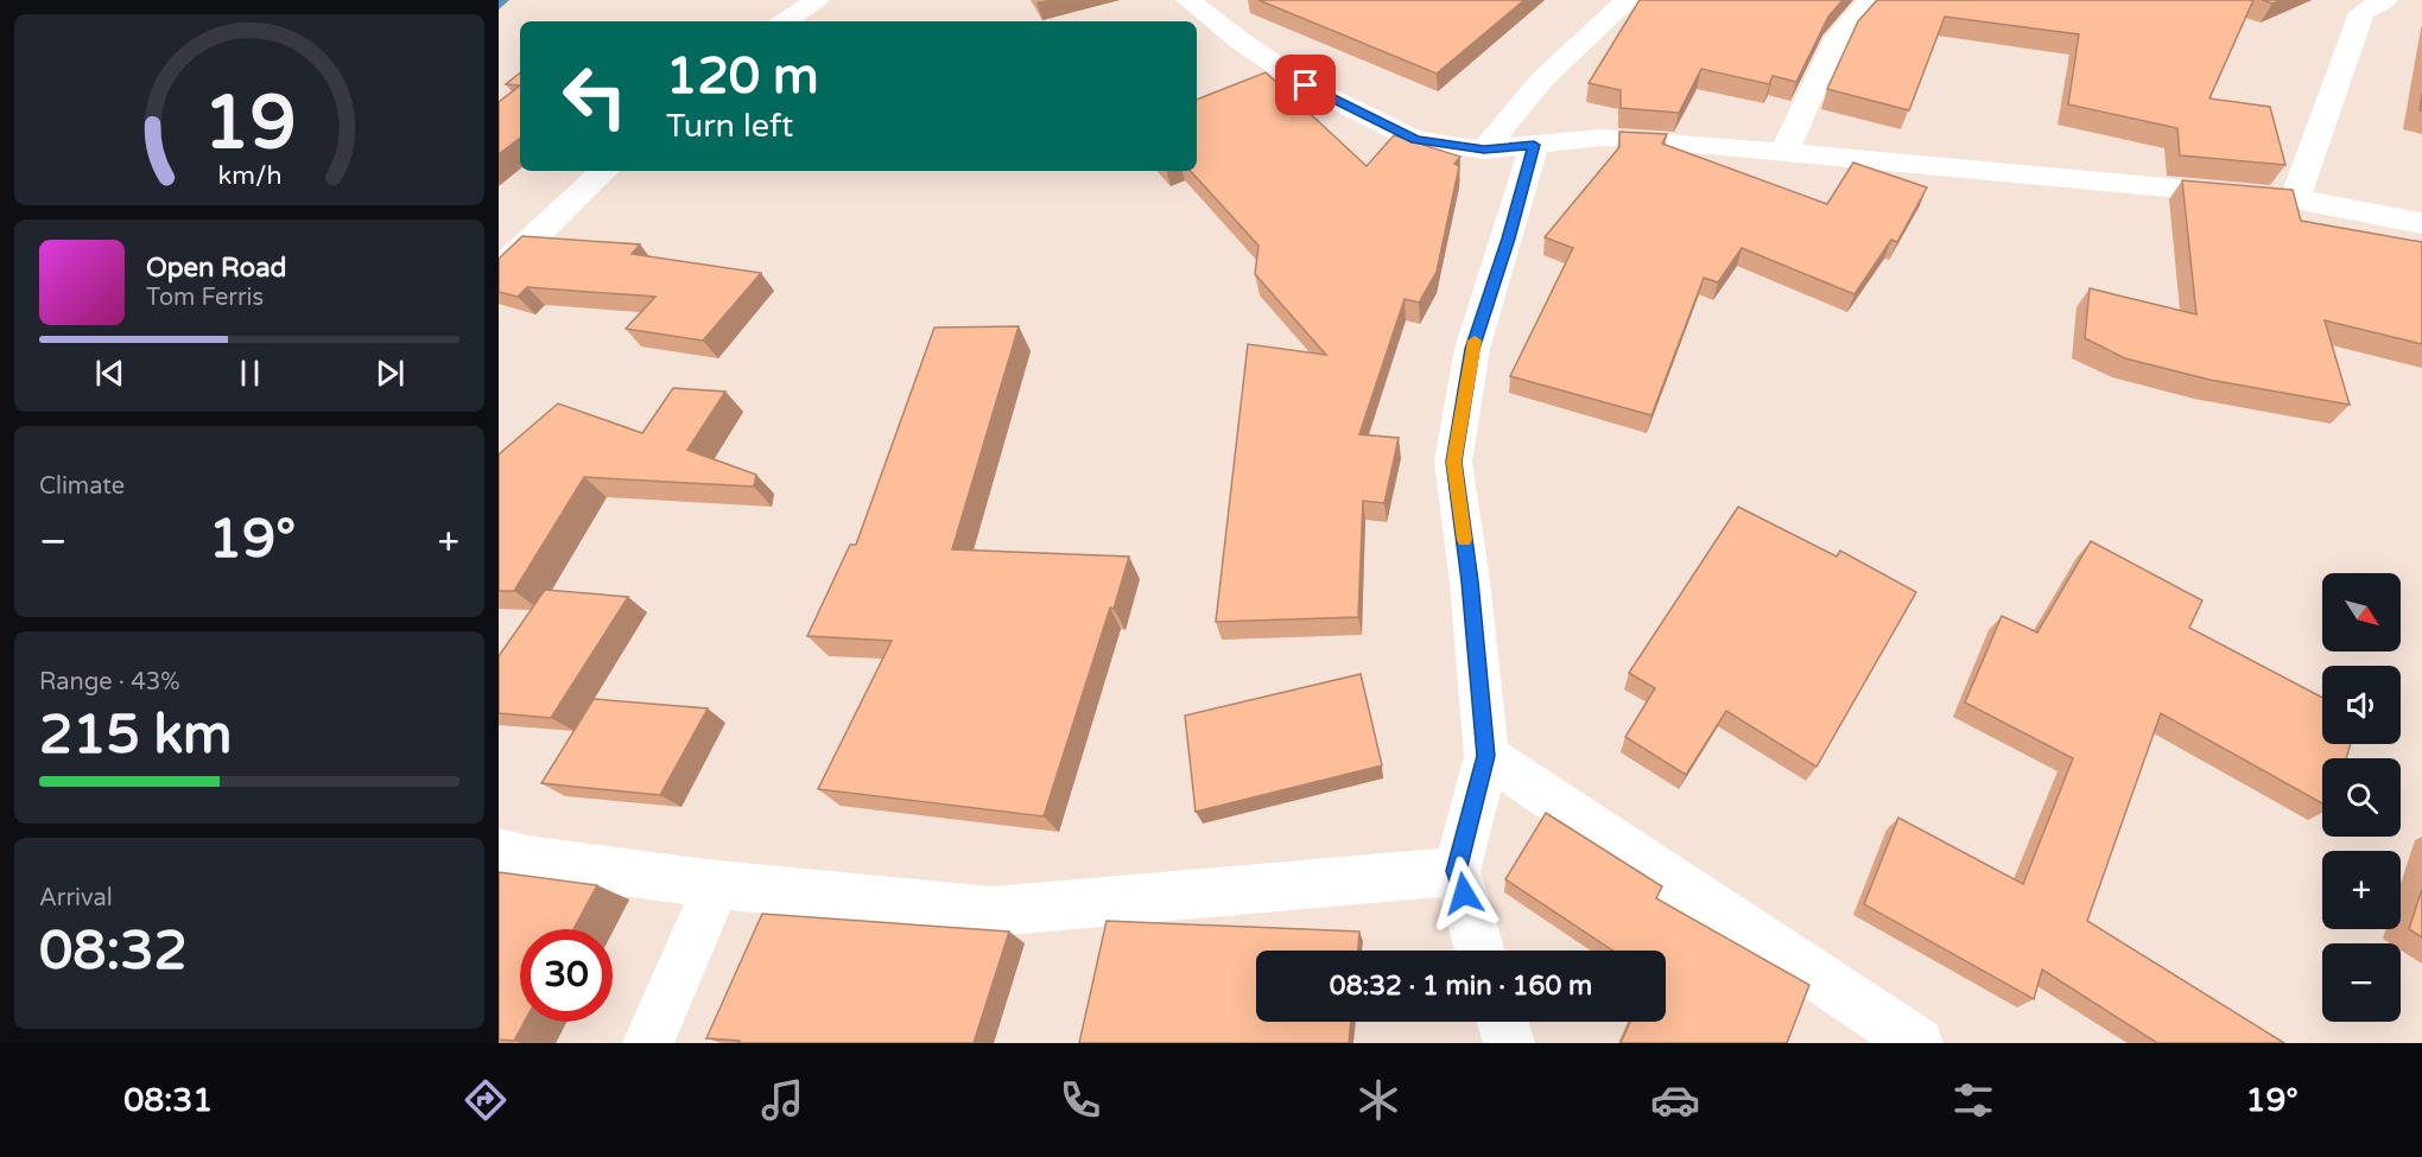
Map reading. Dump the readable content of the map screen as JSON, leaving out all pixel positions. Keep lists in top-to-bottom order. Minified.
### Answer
{"north":"bottom right","page":{"turn":["120 m","Turn left"],"song":["Open Road","Tom Ferris"],"tile":["Climate",["Range · 43%","215 km"],["Arrival","08:32"]],"heat":["−","19°","+"],"map_buttons":["+","−"],"limit":"30","trip":"08:32 · 1 min · 160 m","tabs":["08:31","19°"],"gauge":["19","km/h"]}}
